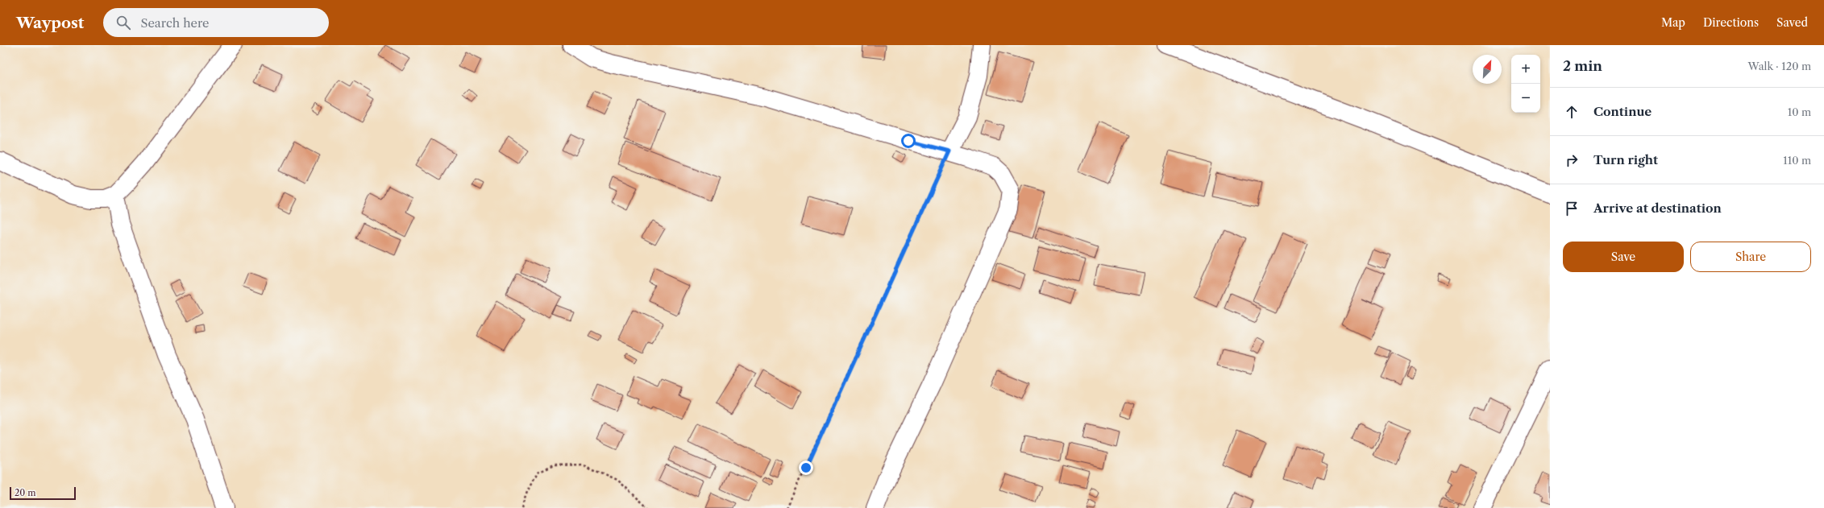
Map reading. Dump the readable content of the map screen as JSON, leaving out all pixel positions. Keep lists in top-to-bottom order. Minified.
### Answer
{"scale_bar":"20 m","north":"top right","page":{"header":"Waypost","search":"Search here","nav":["Map","Directions","Saved"],"heading":["2 min","Walk · 120 m"],"map_buttons":["+","−"],"list":[["Continue","10 m"],["Turn right","110 m"],"Arrive at destination"],"buttons":["Save","Share"],"scale":"20 m"}}
